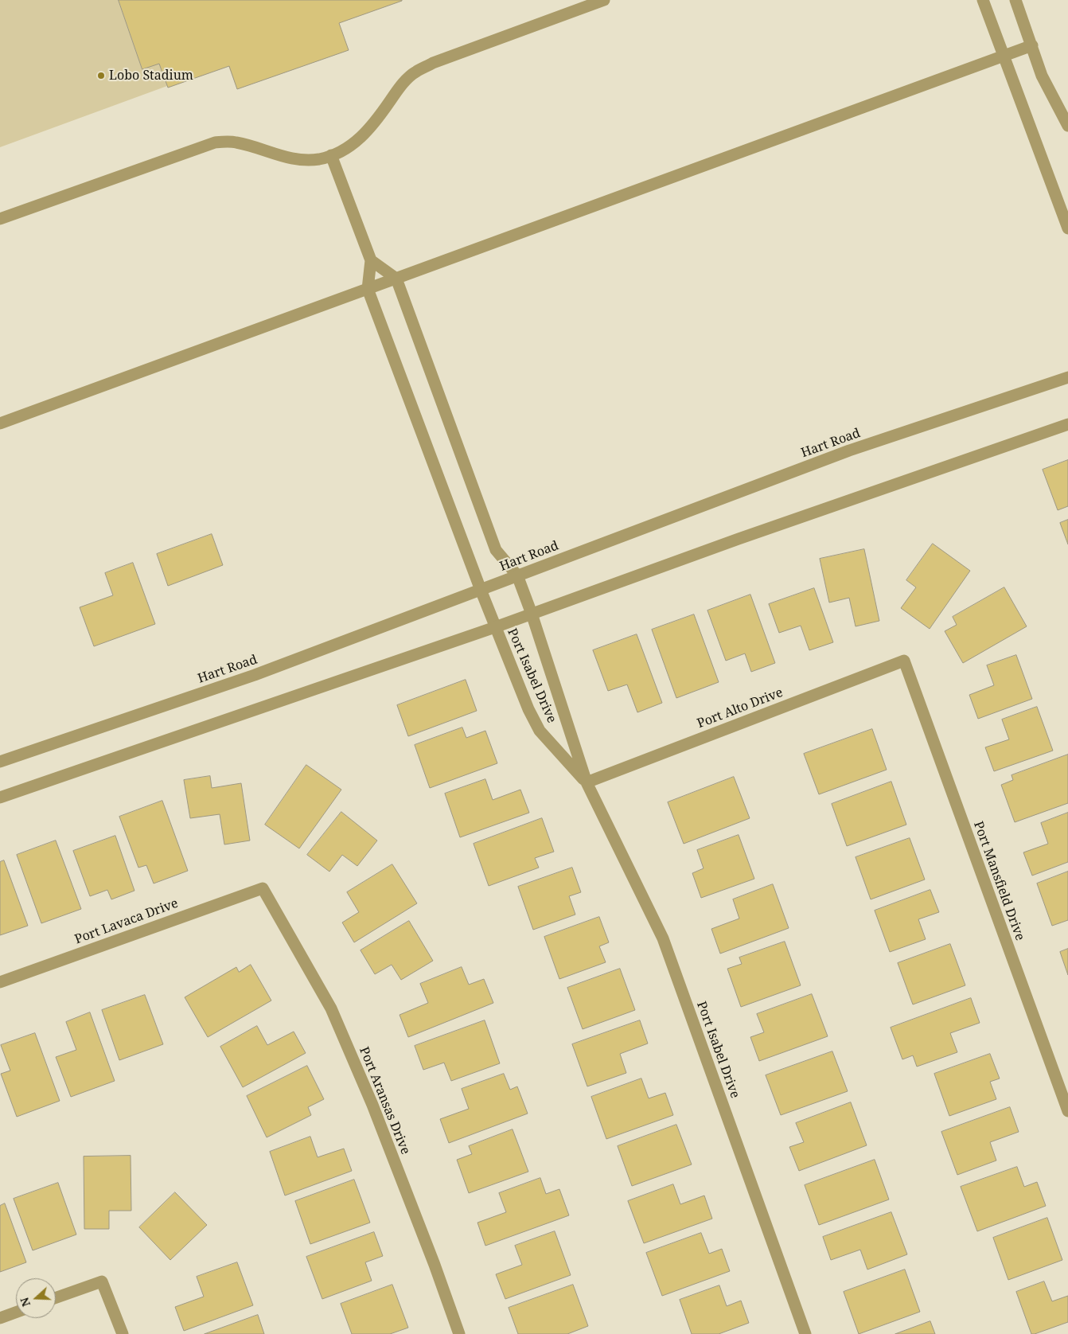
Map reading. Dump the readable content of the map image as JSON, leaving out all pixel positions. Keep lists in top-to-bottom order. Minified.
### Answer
{"streets":{"street":["Hart Road","Port Isabel Drive","Port Alto Drive","Port Mansfield Drive","Port Lavaca Drive","Port Aransas Drive"]},"crossings":[["Hart Road","Port Isabel Drive"],["Port Isabel Drive","Port Alto Drive"],["Port Alto Drive","Port Mansfield Drive"],["Port Lavaca Drive","Port Aransas Drive"]],"places":["Lobo Stadium"],"north":"left"}
